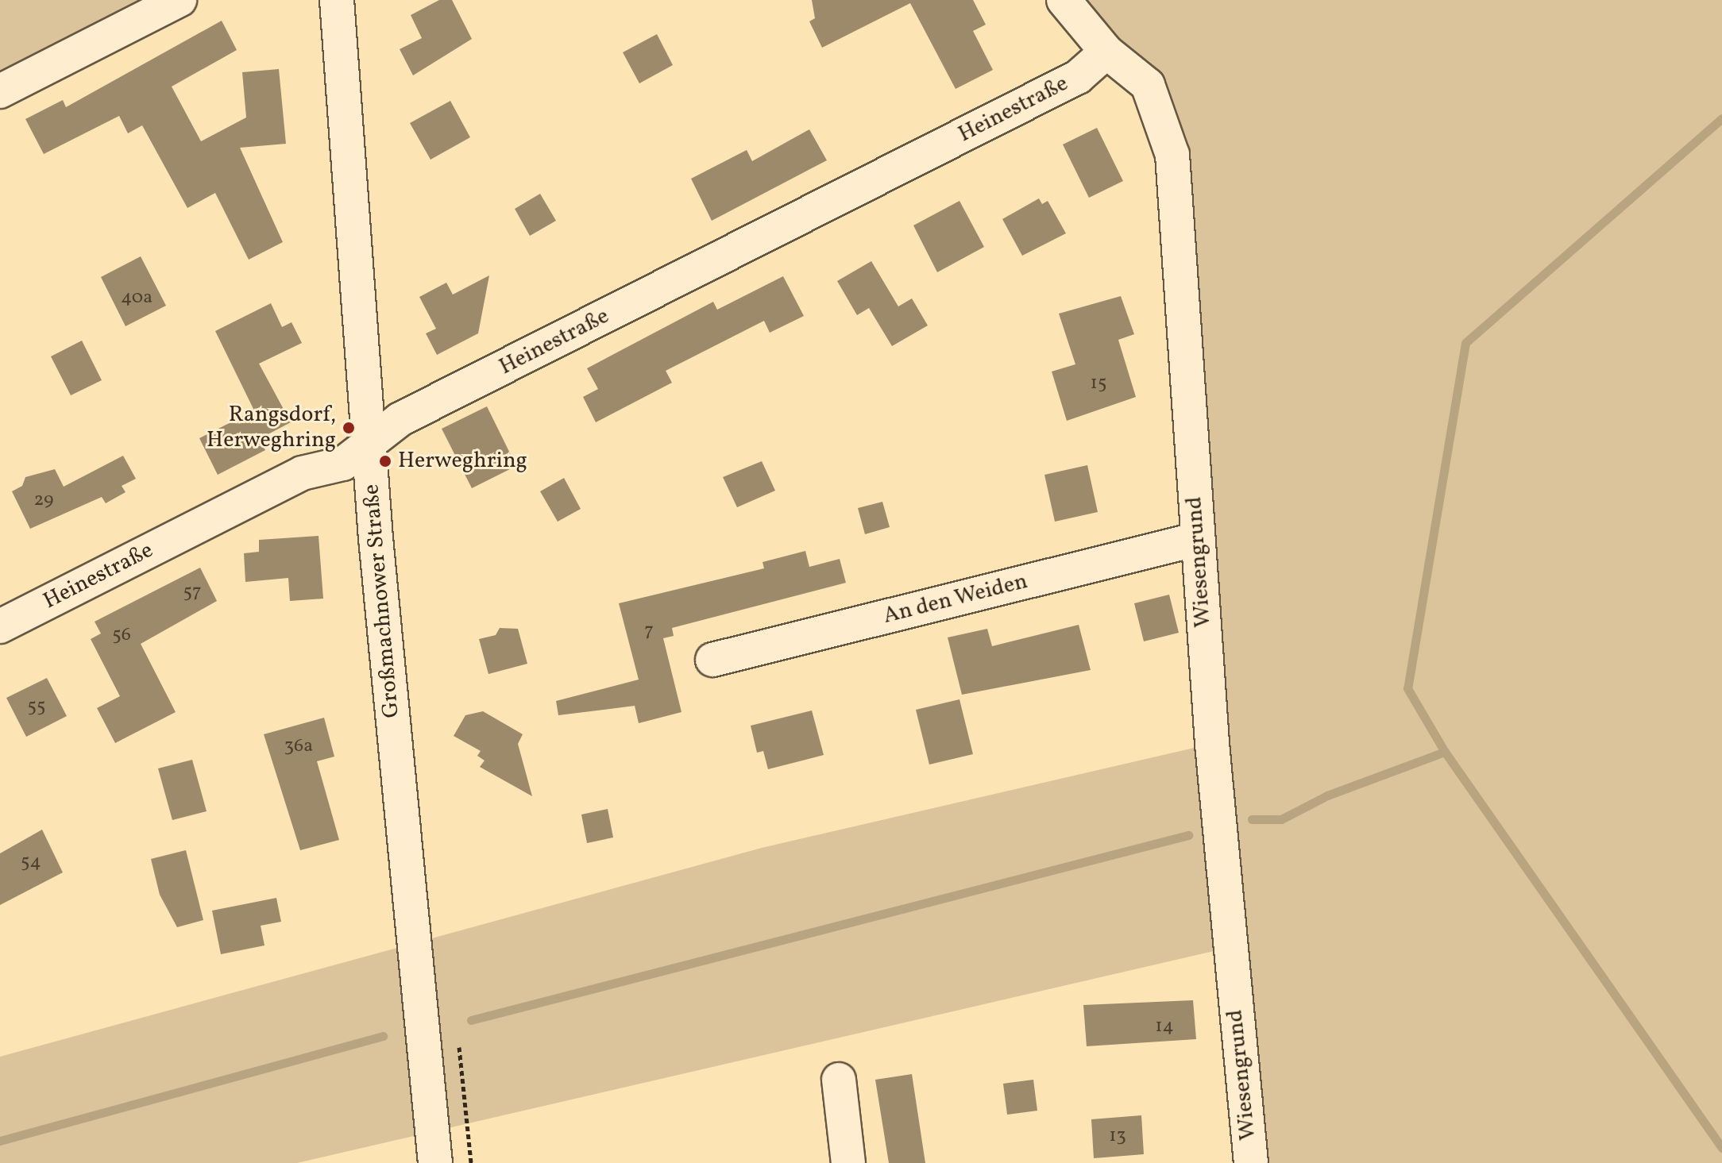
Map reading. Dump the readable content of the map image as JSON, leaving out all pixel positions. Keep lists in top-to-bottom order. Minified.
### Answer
{"streets":{"street":["Heinestraße","Wiesengrund","An den Weiden","Großmachnower Straße"]},"crossings":[["Heinestraße","Wiesengrund"],["Heinestraße","Großmachnower Straße"],["Wiesengrund","An den Weiden"]],"places":["Rangsdorf, Herweghring","Herweghring"],"house_numbers":["40a","15","29","57","7","56","55","36a","54","14","13"]}
